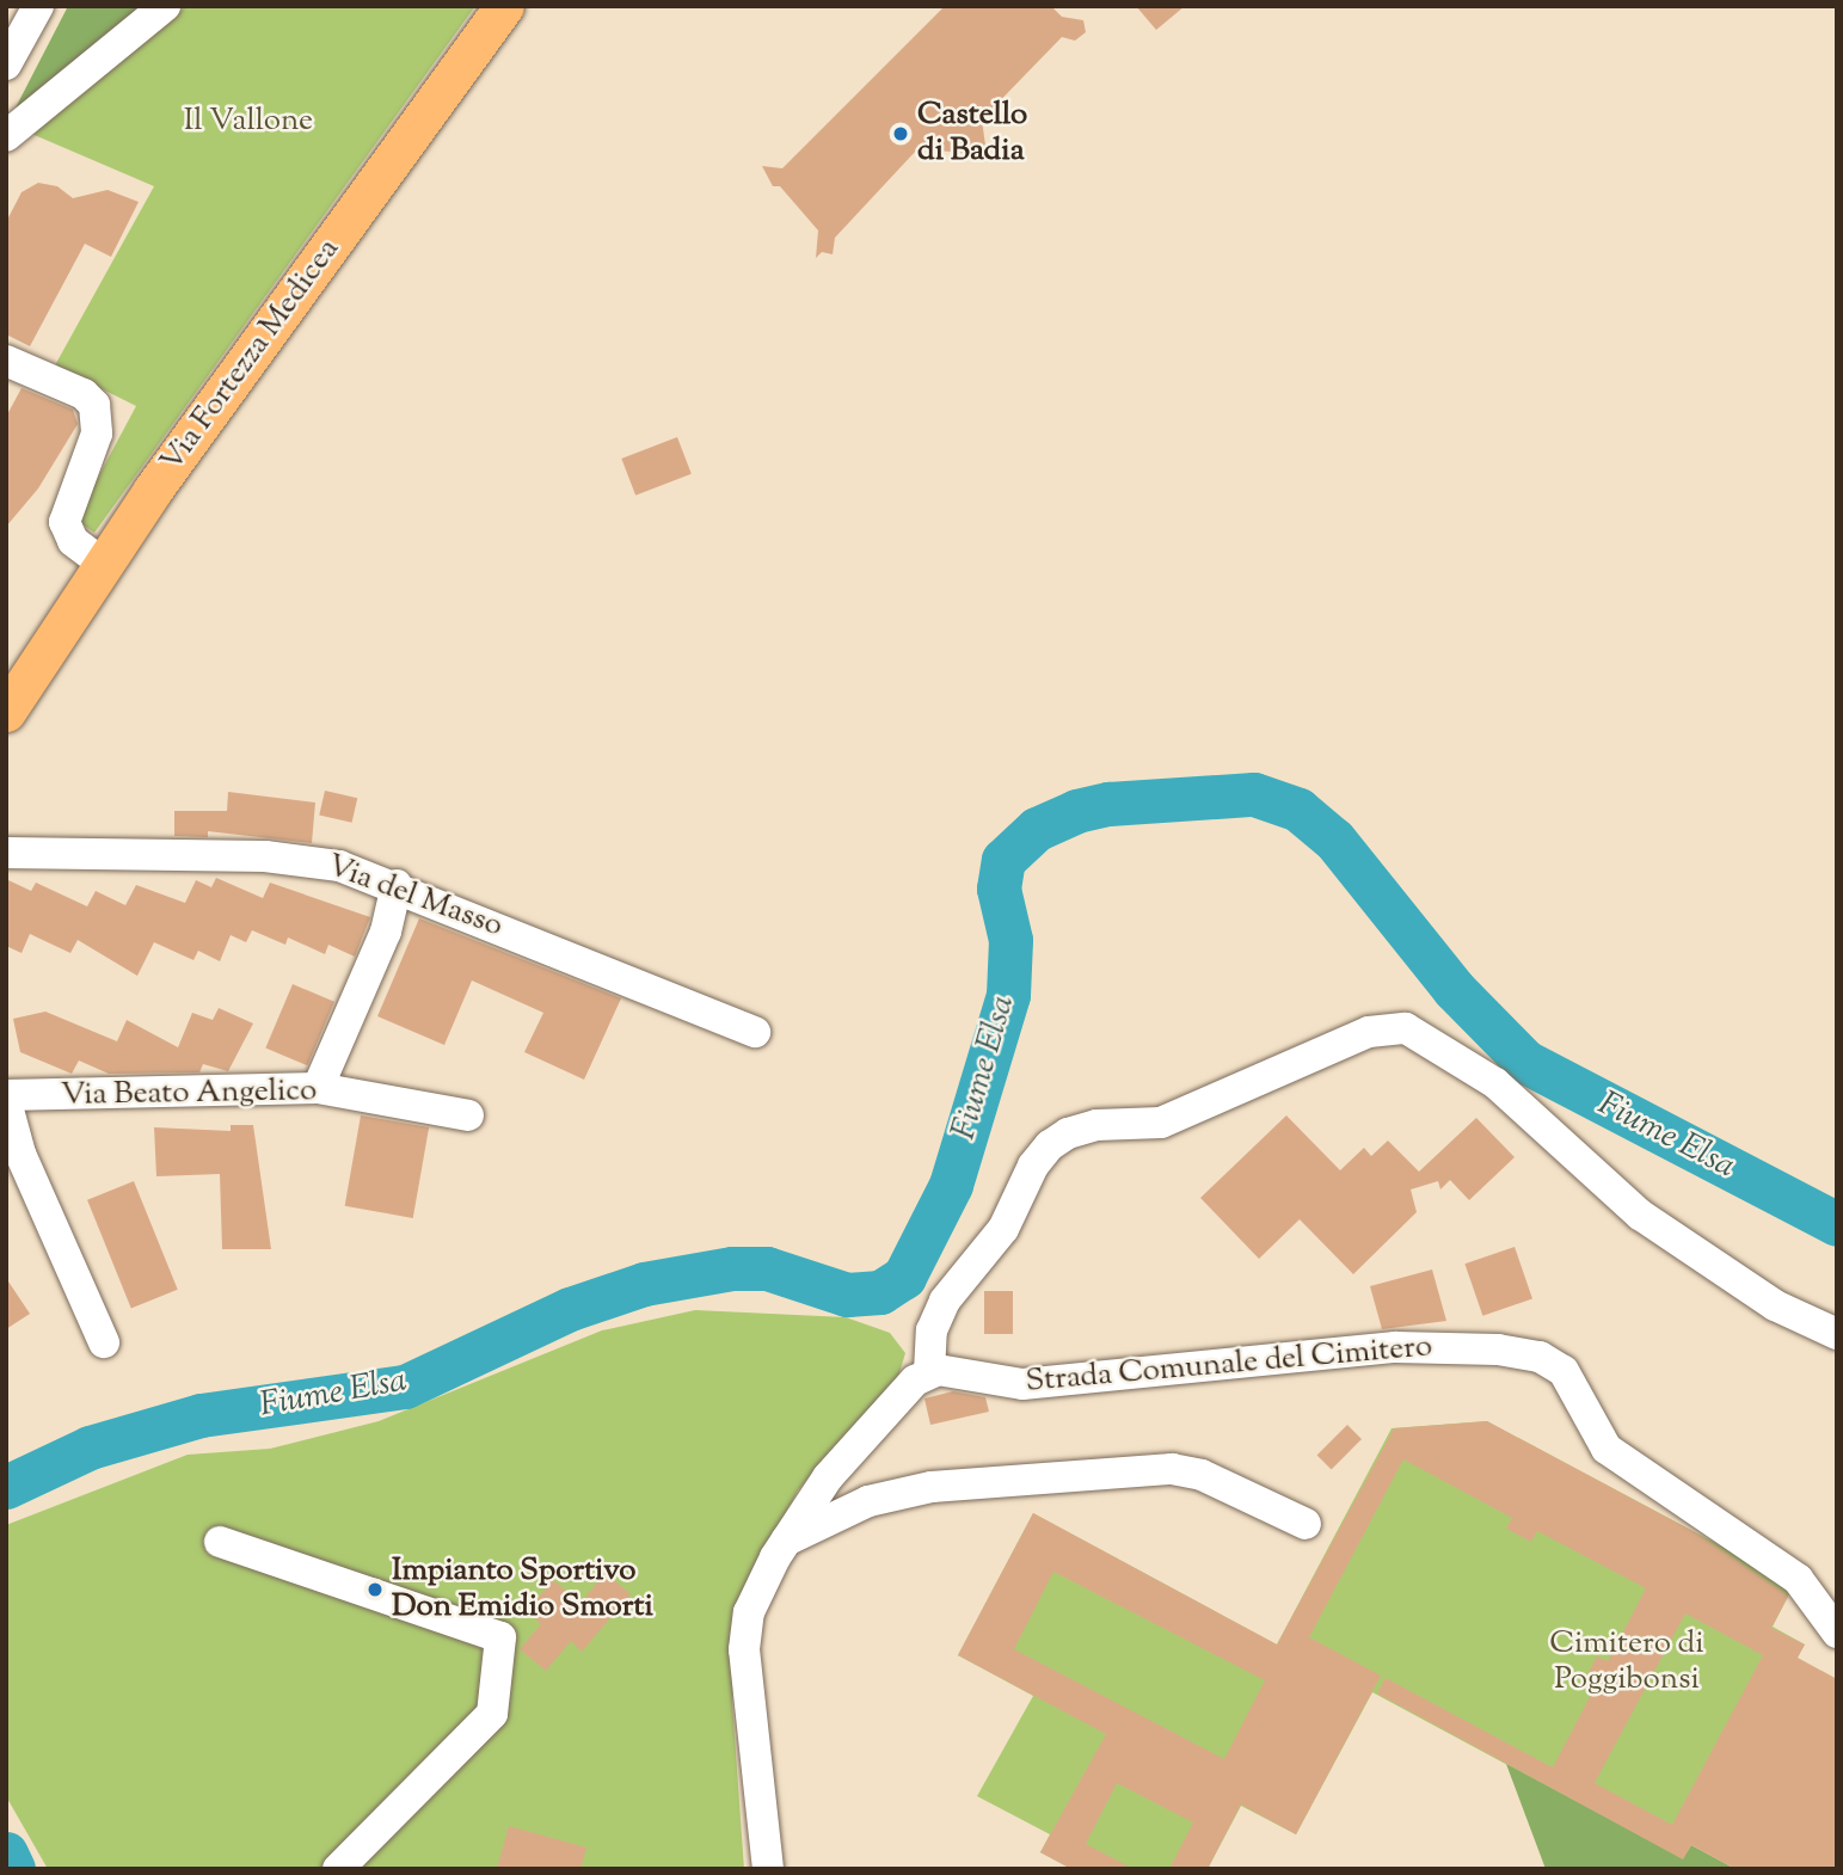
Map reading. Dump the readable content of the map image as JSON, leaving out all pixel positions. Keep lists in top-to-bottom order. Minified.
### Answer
{"streets":{"main road":["Via Fortezza Medicea"],"street":["Via del Masso","Via Beato Angelico","Strada Comunale del Cimitero"]},"water":["Fiume Elsa"],"parks":["Il Vallone","Cimitero di Poggibonsi"],"places":["Castello di Badia","Impianto Sportivo Don Emidio Smorti"]}
